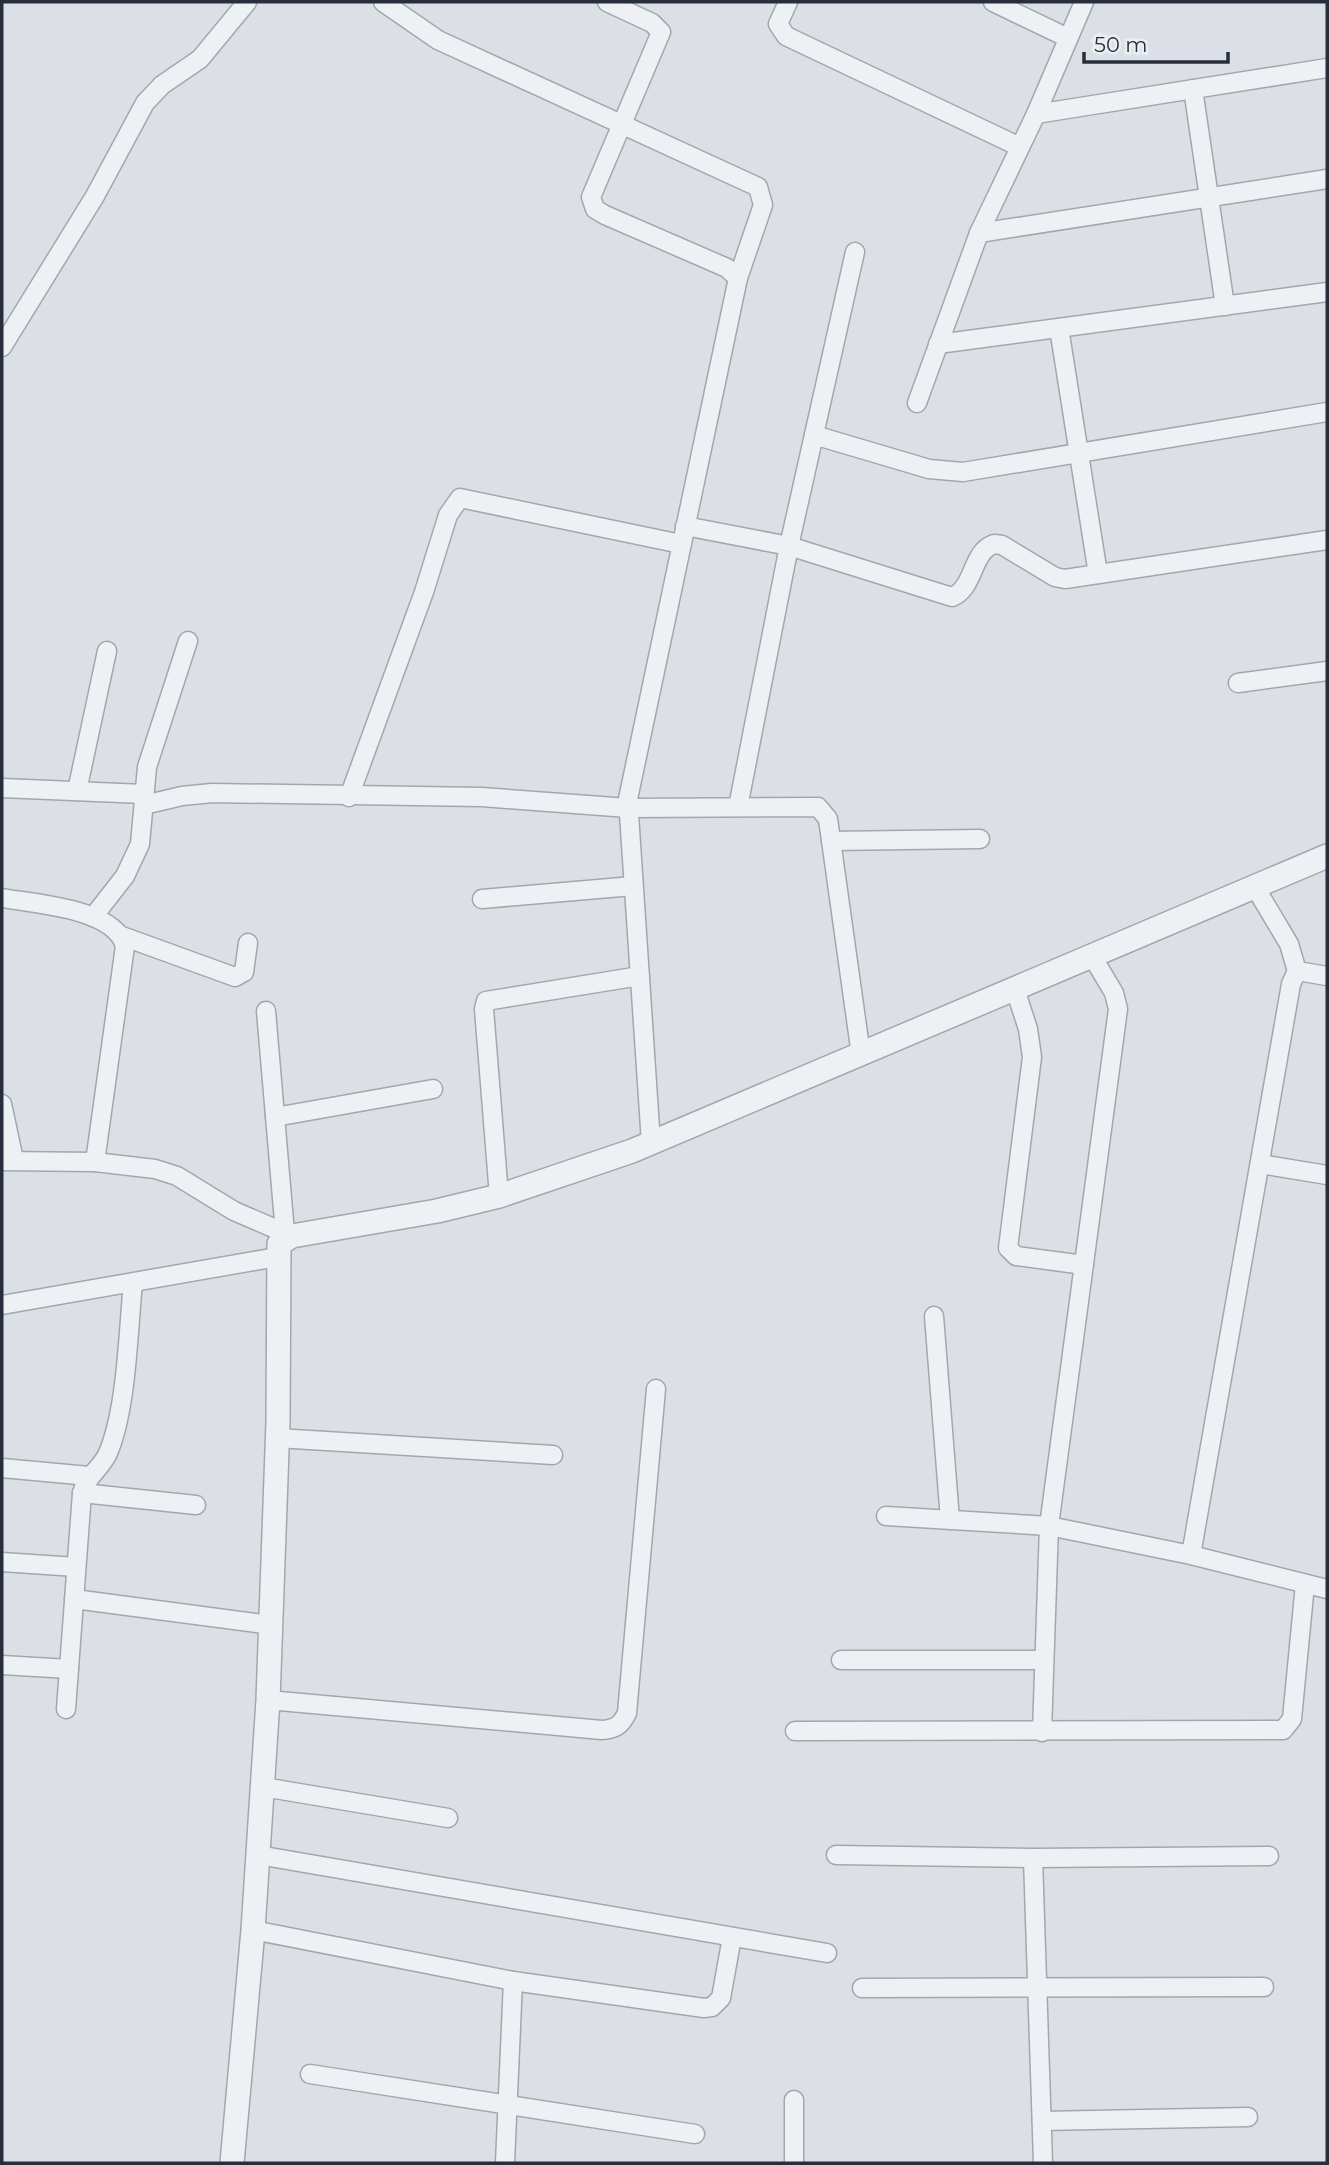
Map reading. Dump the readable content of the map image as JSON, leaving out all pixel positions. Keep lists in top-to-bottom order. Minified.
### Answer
{"scale_bar":"50 m"}
